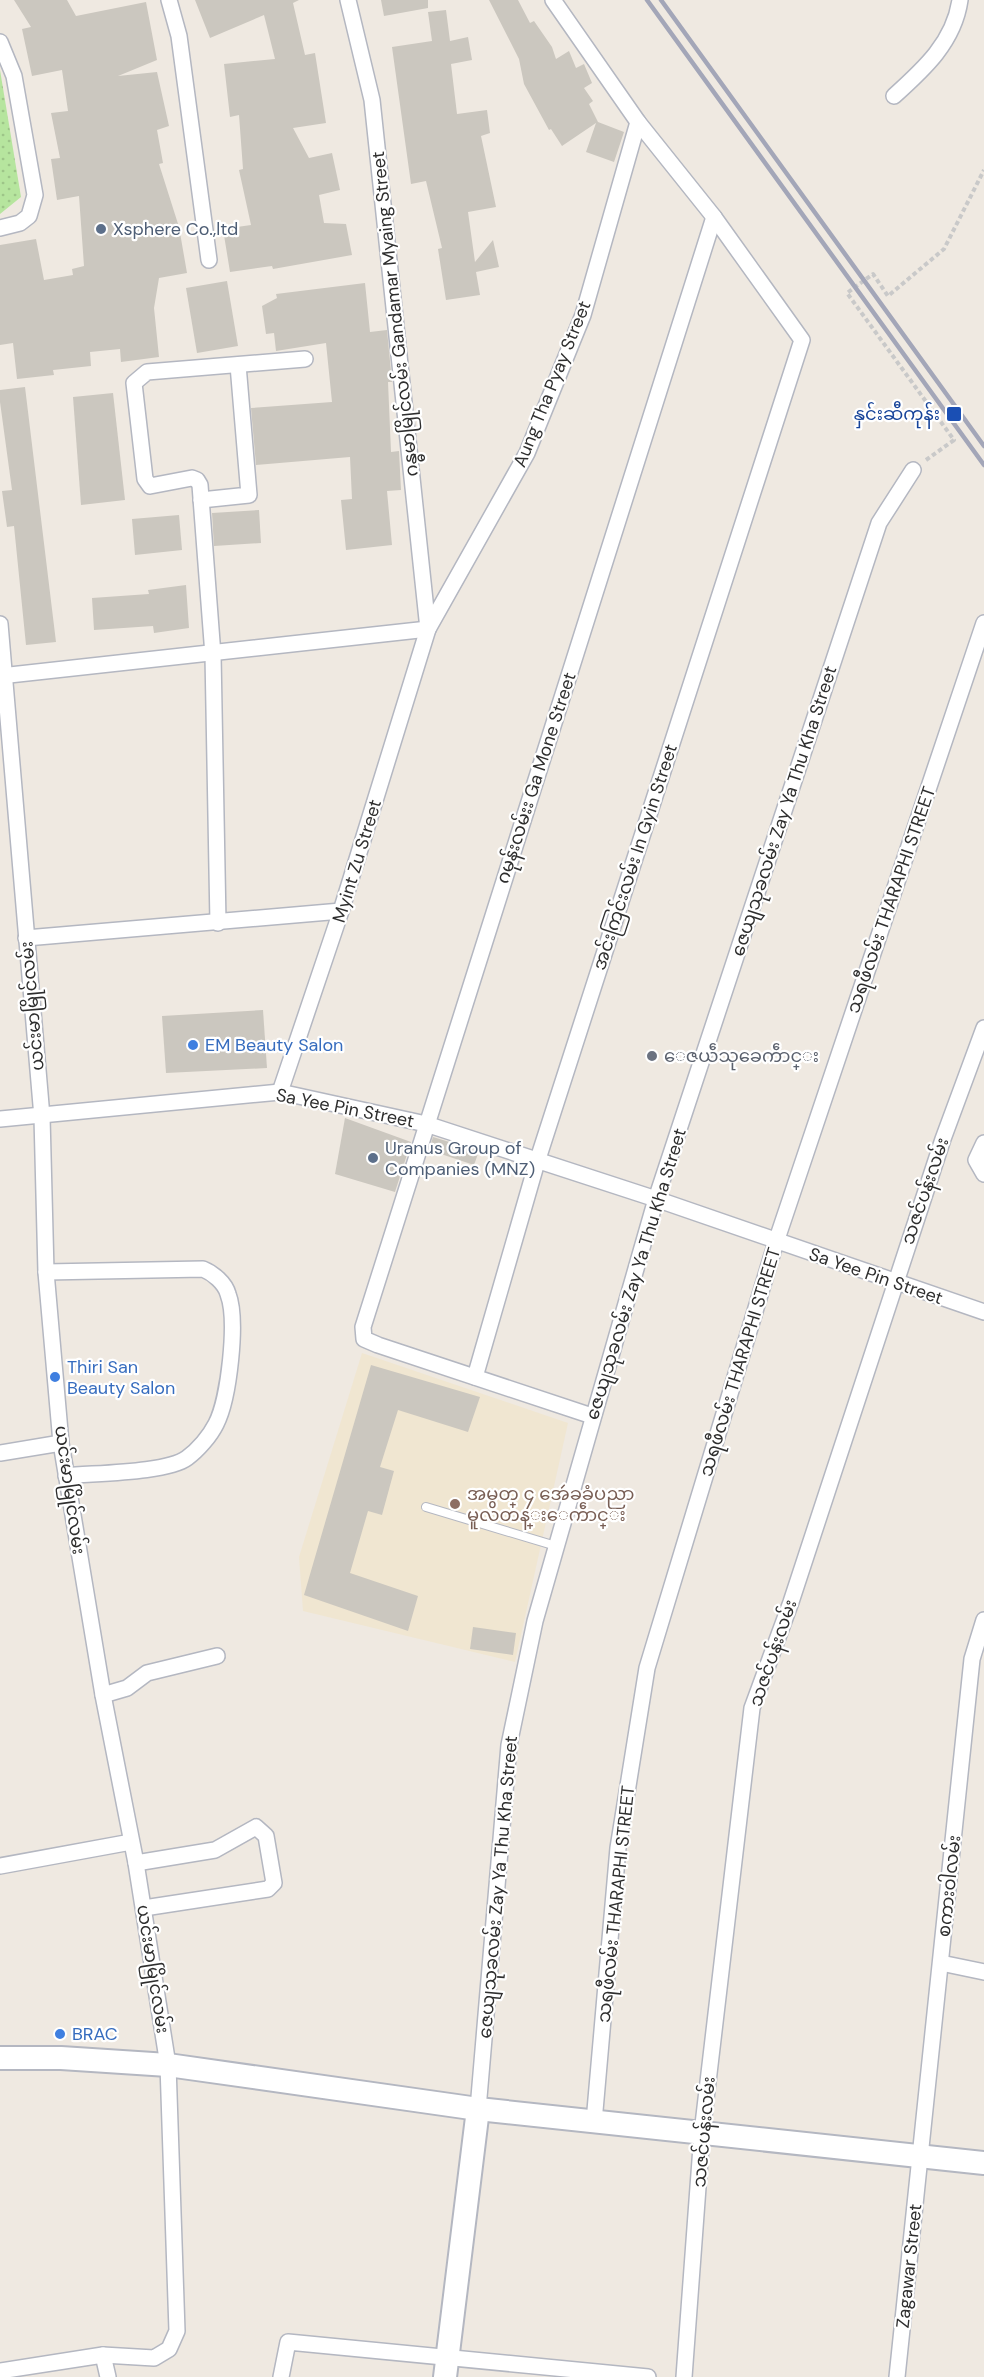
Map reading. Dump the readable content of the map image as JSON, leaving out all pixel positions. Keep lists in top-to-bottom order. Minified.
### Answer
{"streets":{"street":["ဂန္ဓမာမြိုင်လမ်း Gandamar Myaing Street","Aung Tha Pyay Street","ဂမုန်းလမ်းး Ga Mone Street","ဇေယျသုခလမ်း Zay Ya Thu Kha Street","အင်းကြင်းလမ်း In Gyin Street","Myint Zu Street","သရဖီလမ်း THARAPHI STREET","ယင်းမာမြိုင်လမ်း","Sa Yee Pin Street","သဇင်ပန်းလမ်း","စကားဝါလမ်း","Zagawar Street"]},"crossings":[["ဂန္ဓမာမြိုင်လမ်း Gandamar Myaing Street","Aung Tha Pyay Street"],["ဂန္ဓမာမြိုင်လမ်း Gandamar Myaing Street","Myint Zu Street"],["Aung Tha Pyay Street","Myint Zu Street"],["ဂမုန်းလမ်းး Ga Mone Street","အင်းကြင်းလမ်း In Gyin Street"],["ဂမုန်းလမ်းး Ga Mone Street","Sa Yee Pin Street"],["ဇေယျသုခလမ်း Zay Ya Thu Kha Street","Sa Yee Pin Street"],["အင်းကြင်းလမ်း In Gyin Street","Sa Yee Pin Street"],["Myint Zu Street","Sa Yee Pin Street"],["သရဖီလမ်း THARAPHI STREET","Sa Yee Pin Street"],["ယင်းမာမြိုင်လမ်း","Sa Yee Pin Street"],["Sa Yee Pin Street","သဇင်ပန်းလမ်း"],["စကားဝါလမ်း","Zagawar Street"]],"places":{"other":["Xsphere Co.,ltd","EM Beauty Salon","ေဇယဵသုခေကဵာင္း","Uranus Group of Companies (MNZ)","Thiri San Beauty Salon","အမွတ္ ၄ အေဴခခံပညာ မူလတန္းေကဵာင္း","BRAC"],"transit":["နှင်းဆီကုန်း"]}}
